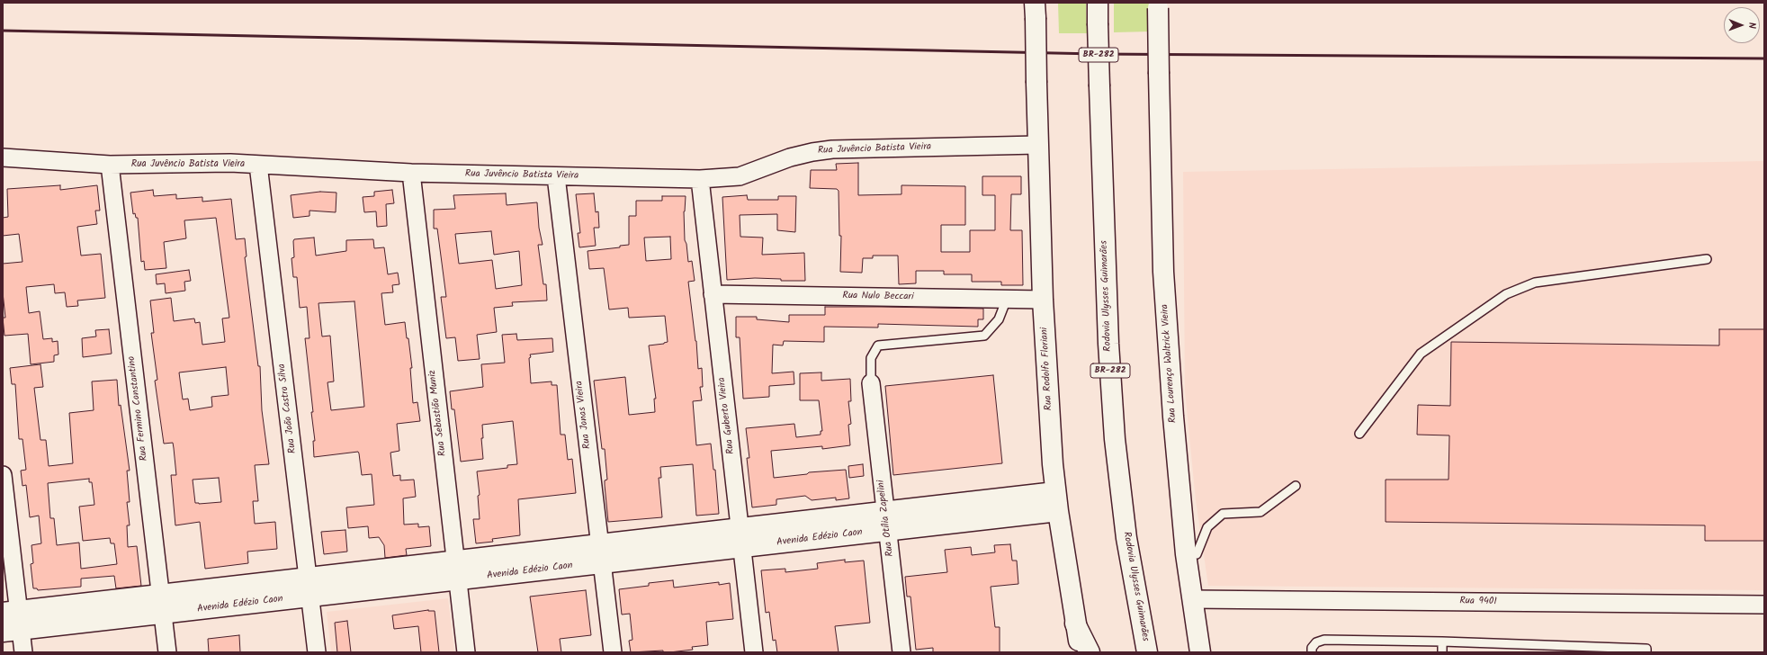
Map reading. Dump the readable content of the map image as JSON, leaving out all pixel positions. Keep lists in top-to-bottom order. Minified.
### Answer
{"streets":{"main road":["BR-282","Rodovia Ulysses Guimarães","Rua Lourenço Waltrick Vieira","Rua Rodolfo Floriani","Avenida Edézio Caon"],"street":["Rua Juvêncio Batista Vieira","Rua Nulo Beccari","Rua Fermino Constantino","Rua João Castro Silva","Rua Sebastião Muniz","Rua Jonas Vieira","Rua Guberto Vieira","Rua Otília Zapelini","Rua 9401"]},"crossings":[["Rua Juvêncio Batista Vieira","Rua Rodolfo Floriani"],["Rua Juvêncio Batista Vieira","Rua Fermino Constantino"],["Rua Juvêncio Batista Vieira","Rua João Castro Silva"],["Rua Juvêncio Batista Vieira","Rua Sebastião Muniz"],["Rua Juvêncio Batista Vieira","Rua Jonas Vieira"],["Rua Juvêncio Batista Vieira","Rua Guberto Vieira"],["Rua Nulo Beccari","Rua Rodolfo Floriani"],["Rua Nulo Beccari","Rua Guberto Vieira"],["Rua Lourenço Waltrick Vieira","Rua 9401"],["Rua Rodolfo Floriani","Avenida Edézio Caon"],["Rua Fermino Constantino","Avenida Edézio Caon"],["Rua João Castro Silva","Avenida Edézio Caon"],["Rua Sebastião Muniz","Avenida Edézio Caon"],["Rua Jonas Vieira","Avenida Edézio Caon"],["Rua Guberto Vieira","Avenida Edézio Caon"],["Rua Otília Zapelini","Avenida Edézio Caon"]],"north":"right"}
